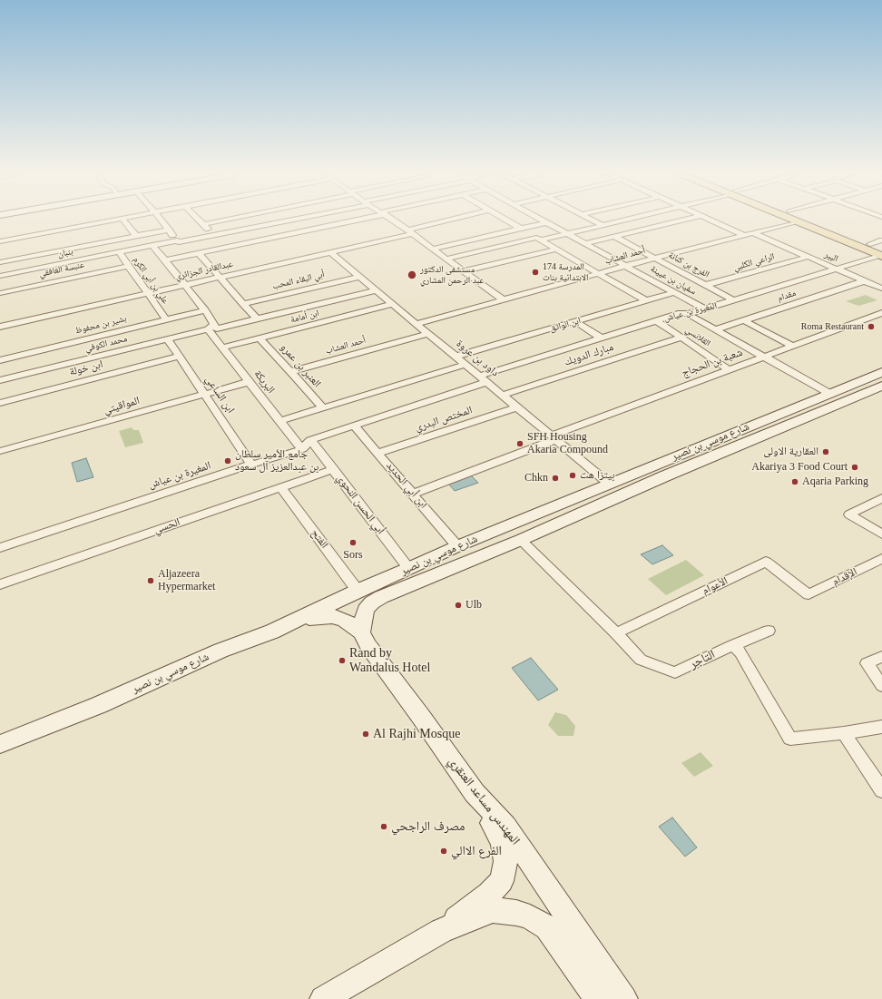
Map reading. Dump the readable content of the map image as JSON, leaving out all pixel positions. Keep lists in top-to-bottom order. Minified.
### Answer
{"streets":{"street":["بنبان","أحمد العشاب","البير","الراعي الكلبي","الفرج بن كنانة","عنبسة الغافقي","عبدالقادر الجزائري","علي بن أبي الكرم","أبي البقاء المحب","سفيان بن عيينة","مقدام","المغيرة بن عياش","ابن أمامة","بشير بن محفوظ","ابن الواثق","القلانسي","محمد الكوفي","مبارك الدويك","داود بن عروة","شعبة بن الحجاج","العنبر بن عمرو","ابن خولة","البريكة","ابن الساعي","المواقيتي","المختص البدري","شارع موسي بن نصير","ابن أبي الحديد","أبي الحسن النحوي","الحسي","الفتح","الإقدام","الأعوام","التاجر","المهندس مساعد العنقري"]},"crossings":[["بنبان","علي بن أبي الكرم"],["بنبان","البريكة"],["أحمد العشاب","البير"],["أحمد العشاب","الفرج بن كنانة"],["أحمد العشاب","سفيان بن عيينة"],["أحمد العشاب","داود بن عروة"],["أحمد العشاب","العنبر بن عمرو"],["البير","الراعي الكلبي"],["البير","مقدام"],["البير","المغيرة بن عياش"],["الراعي الكلبي","الفرج بن كنانة"],["الفرج بن كنانة","المغيرة بن عياش"],["عنبسة الغافقي","علي بن أبي الكرم"],["عبدالقادر الجزائري","علي بن أبي الكرم"],["عبدالقادر الجزائري","داود بن عروة"],["عبدالقادر الجزائري","البريكة"],["علي بن أبي الكرم","بشير بن محفوظ"],["أبي البقاء المحب","داود بن عروة"],["سفيان بن عيينة","المغيرة بن عياش"],["سفيان بن عيينة","ابن الواثق"],["المغيرة بن عياش","القلانسي"],["المغيرة بن عياش","داود بن عروة"],["المغيرة بن عياش","البريكة"],["المغيرة بن عياش","ابن الساعي"],["المغيرة بن عياش","ابن أبي الحديد"],["المغيرة بن عياش","أبي الحسن النحوي"],["ابن أمامة","داود بن عروة"],["ابن أمامة","العنبر بن عمرو"],["ابن أمامة","البريكة"],["بشير بن محفوظ","البريكة"],["ابن الواثق","داود بن عروة"],["القلانسي","مبارك الدويك"],["القلانسي","شعبة بن الحجاج"],["محمد الكوفي","داود بن عروة"],["محمد الكوفي","البريكة"],["محمد الكوفي","ابن الساعي"],["مبارك الدويك","داود بن عروة"],["داود بن عروة","شعبة بن الحجاج"],["داود بن عروة","المختص البدري"],["داود بن عروة","شارع موسي بن نصير"],["شعبة بن الحجاج","ابن أبي الحديد"],["ابن خولة","ابن الساعي"],["البريكة","المواقيتي"],["ابن الساعي","المواقيتي"],["المختص البدري","ابن أبي الحديد"],["شارع موسي بن نصير","ابن أبي الحديد"],["شارع موسي بن نصير","أبي الحسن النحوي"],["شارع موسي بن نصير","الفتح"],["شارع موسي بن نصير","التاجر"],["أبي الحسن النحوي","الحسي"],["الحسي","الفتح"],["الإقدام","الأعوام"],["الأعوام","التاجر"]],"places":["المدرسة 174 الابتدائية بنات","مستشفى الدكتور عبد الرحمن المشاري","Roma Restaurant","SFH Housing Akaria Compound","العقارية الاولى","جامع الأمير سلطان بن عبدالعزيز آل سعود","Akariya 3 Food Court","بيتزا هت","Chkn","Aqaria Parking","Sors","Aljazeera Hypermarket","Ulb","Rand by Wandalus Hotel","Al Rajhi Mosque","مصرف الراجحي","الفرع الاالي"]}
